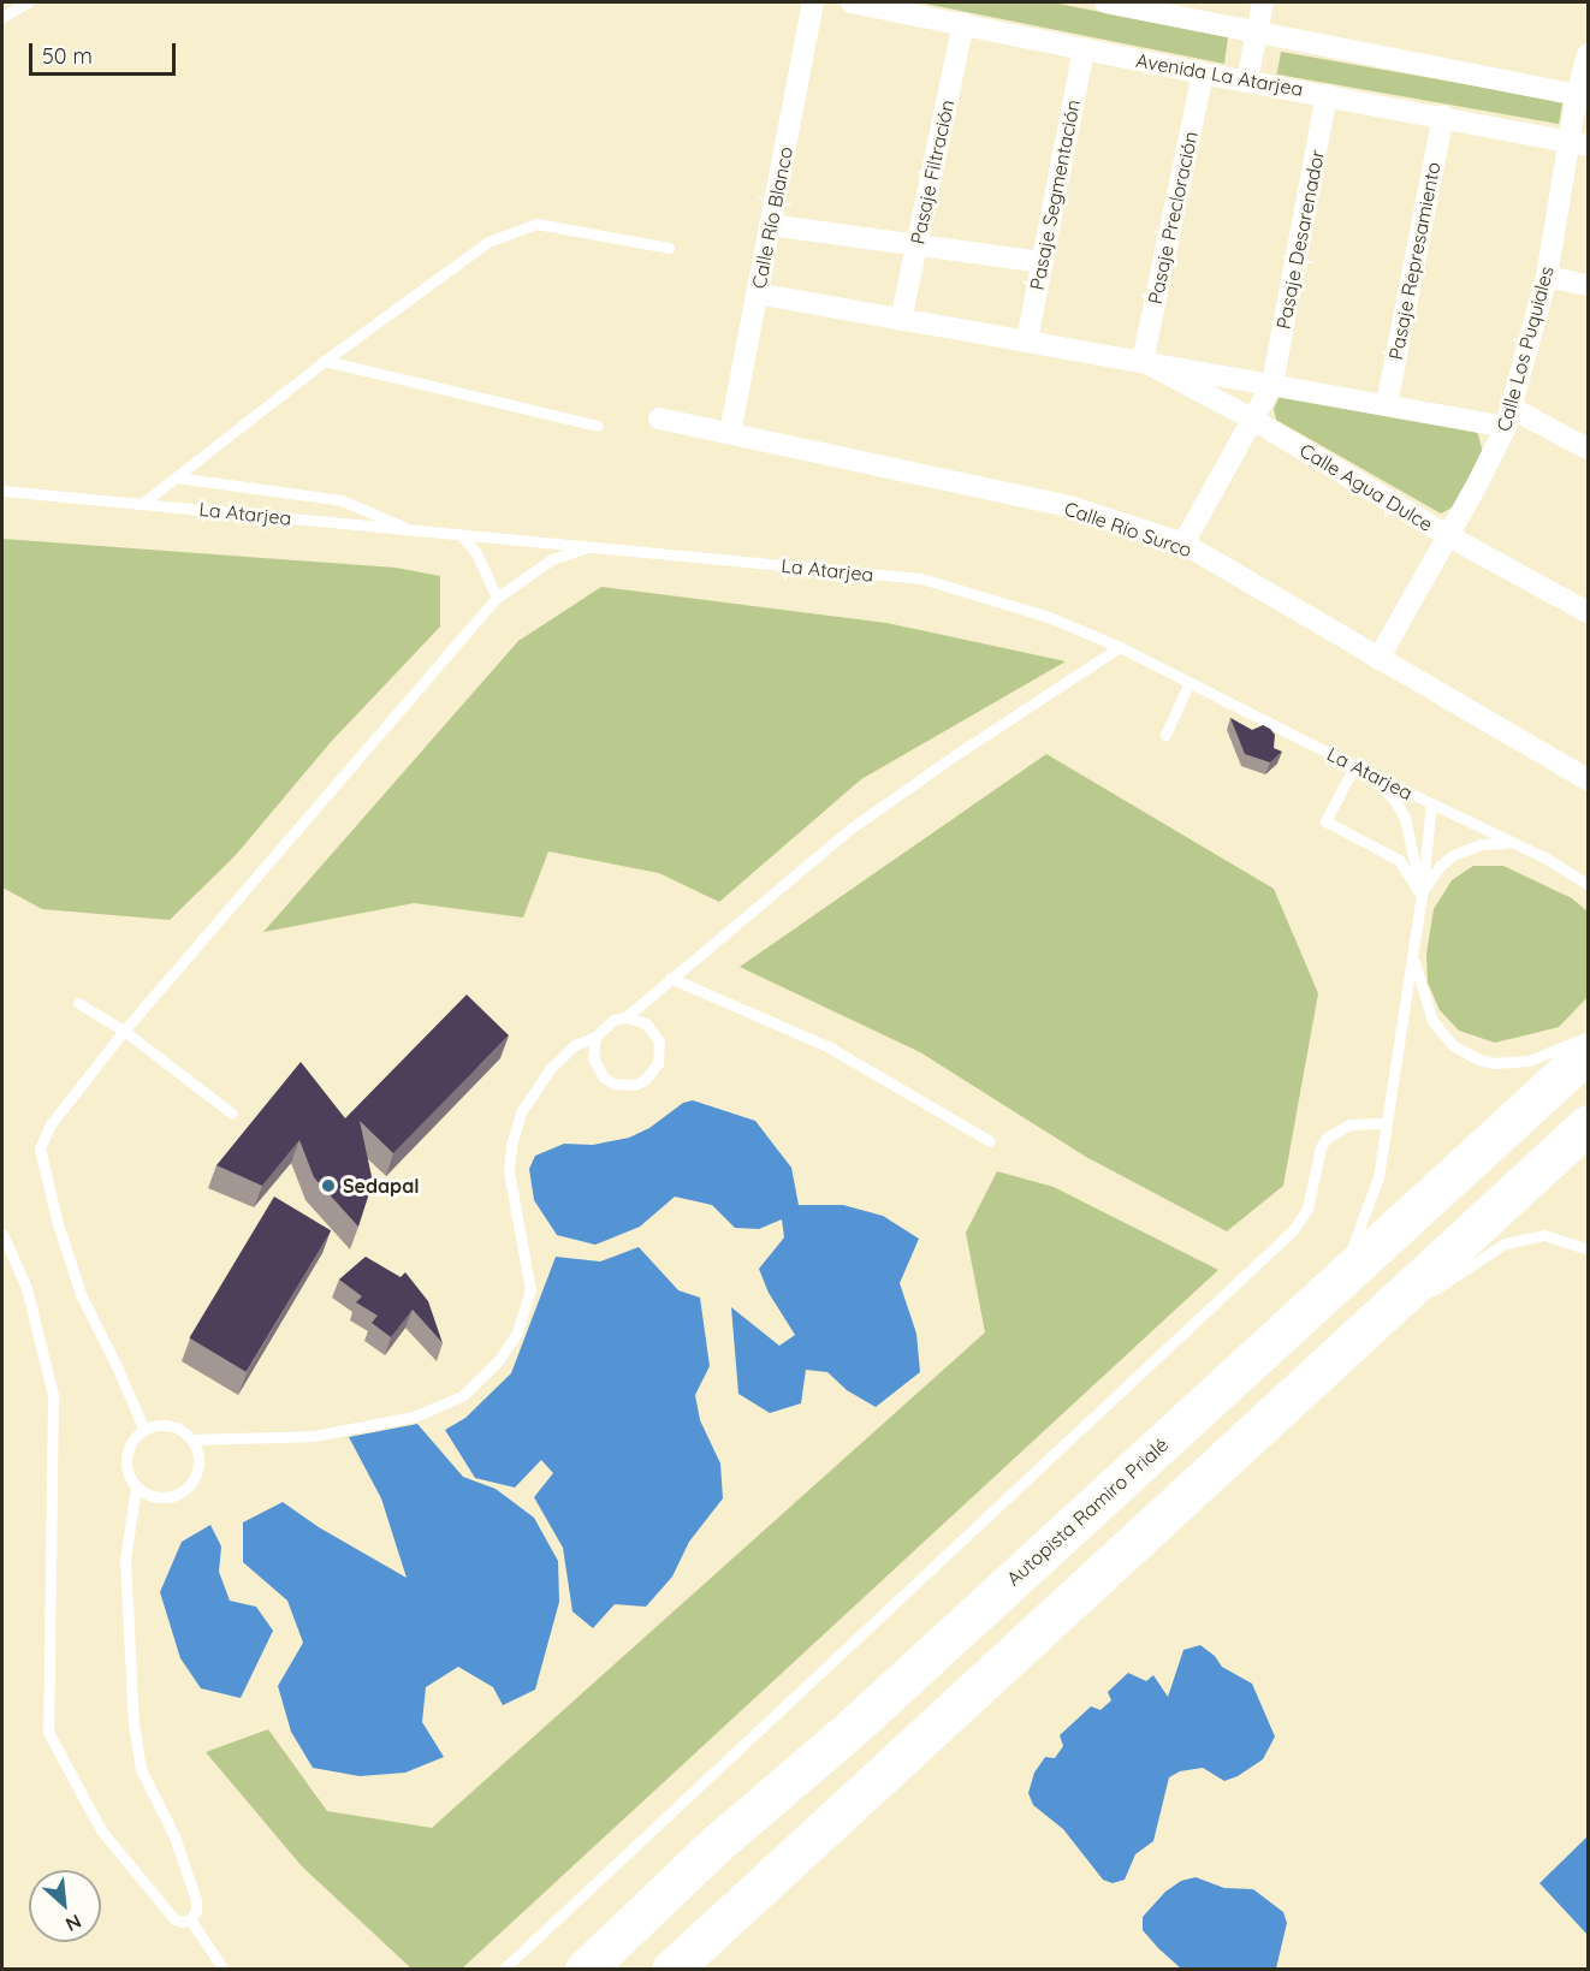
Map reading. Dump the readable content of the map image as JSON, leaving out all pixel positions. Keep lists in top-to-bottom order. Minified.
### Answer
{"streets":{"highway":["Autopista Ramiro Prialé"],"street":["Avenida La Atarjea","Pasaje Filtración","Pasaje Segmentación","Calle Río Blanco","Pasaje Precloración","Pasaje Desarenador","Pasaje Represamiento","Calle Los Puquiales","Calle Agua Dulce","Calle Río Surco"],"lane":["La Atarjea"]},"crossings":[["Avenida La Atarjea","Pasaje Filtración"],["Avenida La Atarjea","Pasaje Segmentación"],["Avenida La Atarjea","Pasaje Precloración"],["Avenida La Atarjea","Pasaje Desarenador"],["Avenida La Atarjea","Pasaje Represamiento"],["Avenida La Atarjea","Calle Los Puquiales"],["Pasaje Filtración","Calle Agua Dulce"],["Pasaje Segmentación","Calle Agua Dulce"],["Calle Río Blanco","Calle Agua Dulce"],["Calle Río Blanco","Calle Río Surco"],["Pasaje Precloración","Calle Agua Dulce"],["Pasaje Desarenador","Calle Agua Dulce"],["Pasaje Desarenador","Calle Río Surco"],["Pasaje Represamiento","Calle Agua Dulce"],["Calle Los Puquiales","Calle Agua Dulce"],["Calle Los Puquiales","Calle Río Surco"]],"places":["Sedapal"],"scale_bar":"50 m","north":"bottom right"}
